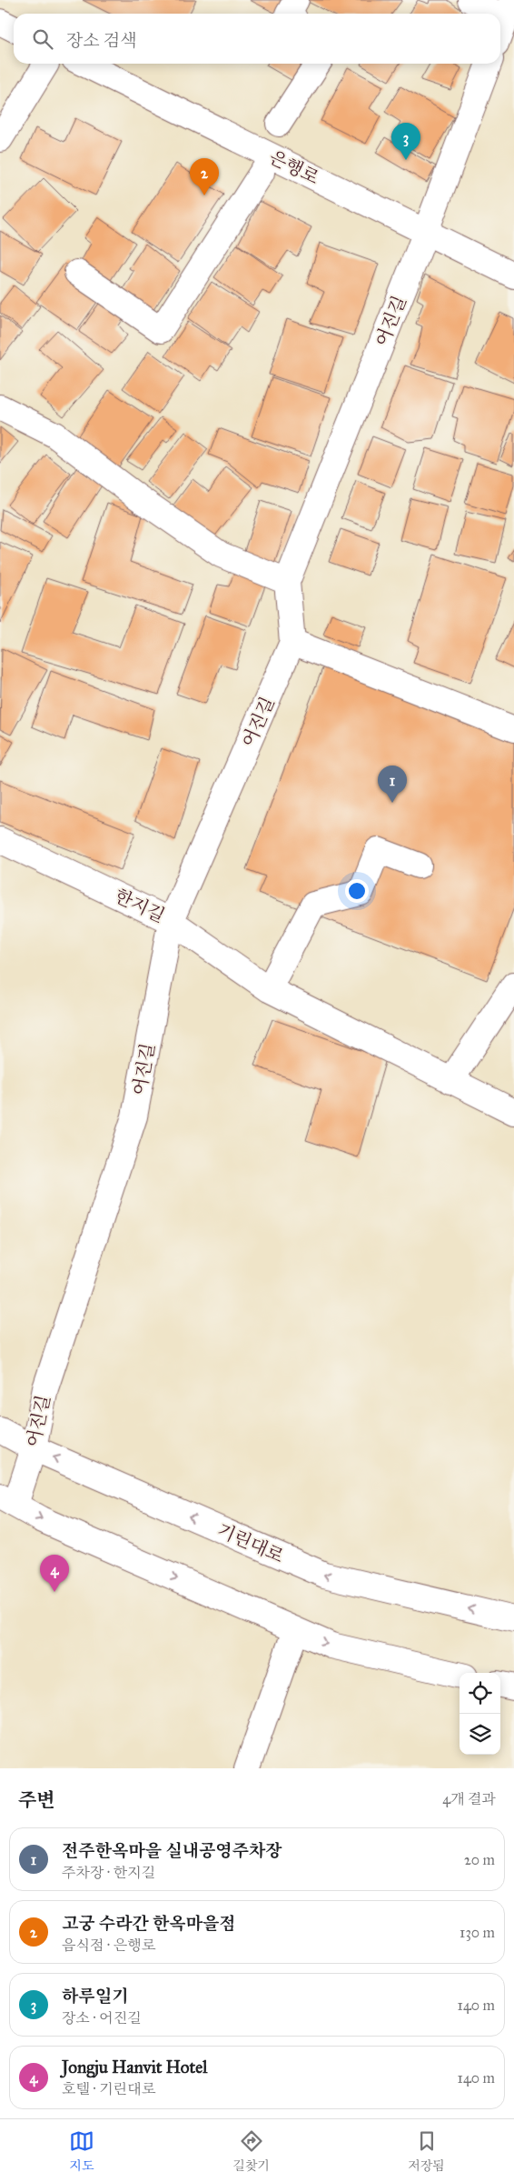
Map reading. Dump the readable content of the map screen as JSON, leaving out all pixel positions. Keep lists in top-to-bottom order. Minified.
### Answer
{"streets":{"street":["은행로","어진길","한지길","기린대로"]},"crossings":[["은행로","어진길"],["어진길","한지길"],["어진길","기린대로"]],"page":{"search":"장소 검색","pins":["3","2","1","4"],"heading":["주변","4개 결과"],"list":[{"mark":"1","name":"전주한옥마을 실내공영주차장","note":"주차장 · 한지길","value":"20 m"},{"mark":"2","name":"고궁 수라간 한옥마을점","note":"음식점 · 은행로","value":"130 m"},{"mark":"3","name":"하루일기","note":"장소 · 어진길","value":"140 m"},{"mark":"4","name":"Jongju Hanvit Hotel","note":"호텔 · 기린대로","value":"140 m"}],"nav":["지도","길찾기","저장됨"]}}
